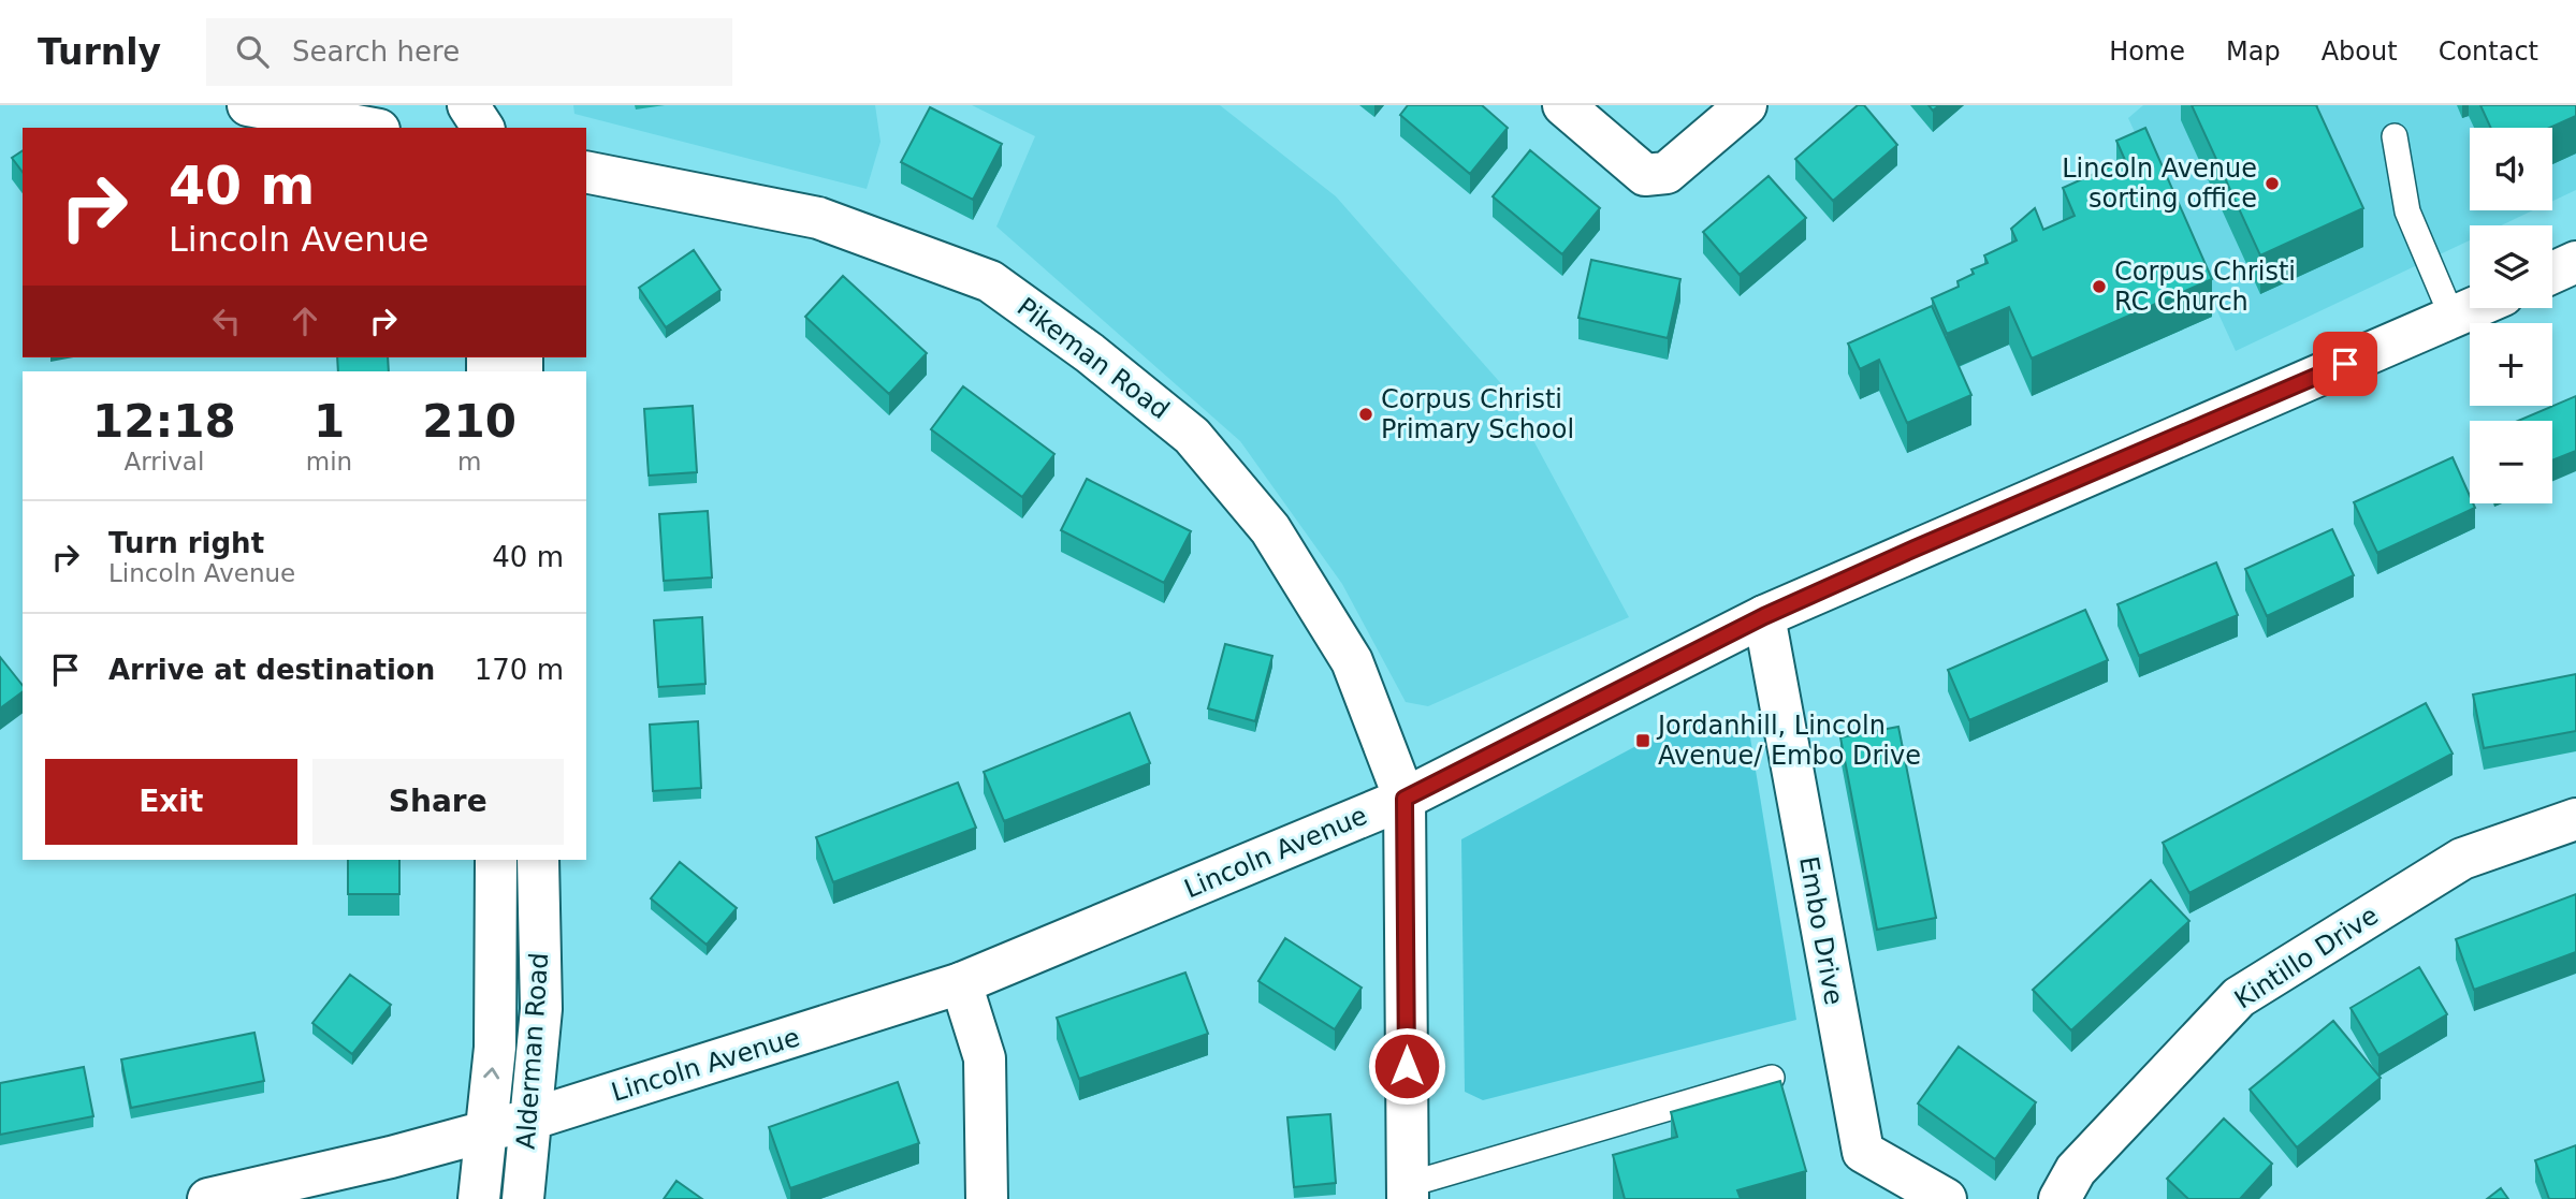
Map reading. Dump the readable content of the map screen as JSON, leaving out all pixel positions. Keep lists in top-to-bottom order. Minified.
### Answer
{"streets":{"street":["Pikeman Road","Lincoln Avenue","Embo Drive","Kintillo Drive","Alderman Road"]},"crossings":[["Pikeman Road","Lincoln Avenue"],["Lincoln Avenue","Embo Drive"],["Lincoln Avenue","Alderman Road"]],"places":{"other":["Lincoln Avenue sorting office","Corpus Christi RC Church","Corpus Christi Primary School"],"transit":["Jordanhill, Lincoln Avenue/ Embo Drive"]},"page":{"header":"Turnly","search":"Search here","nav":["Home","Map","About","Contact"],"map_buttons":["+","−"],"turn":["40 m","Lincoln Avenue"],"eta":["12:18","Arrival","1","min","210","m"],"list":[{"name":"Turn right","note":"Lincoln Avenue","value":"40 m"},{"name":"Arrive at destination","value":"170 m"}],"buttons":["Exit","Share"]}}
